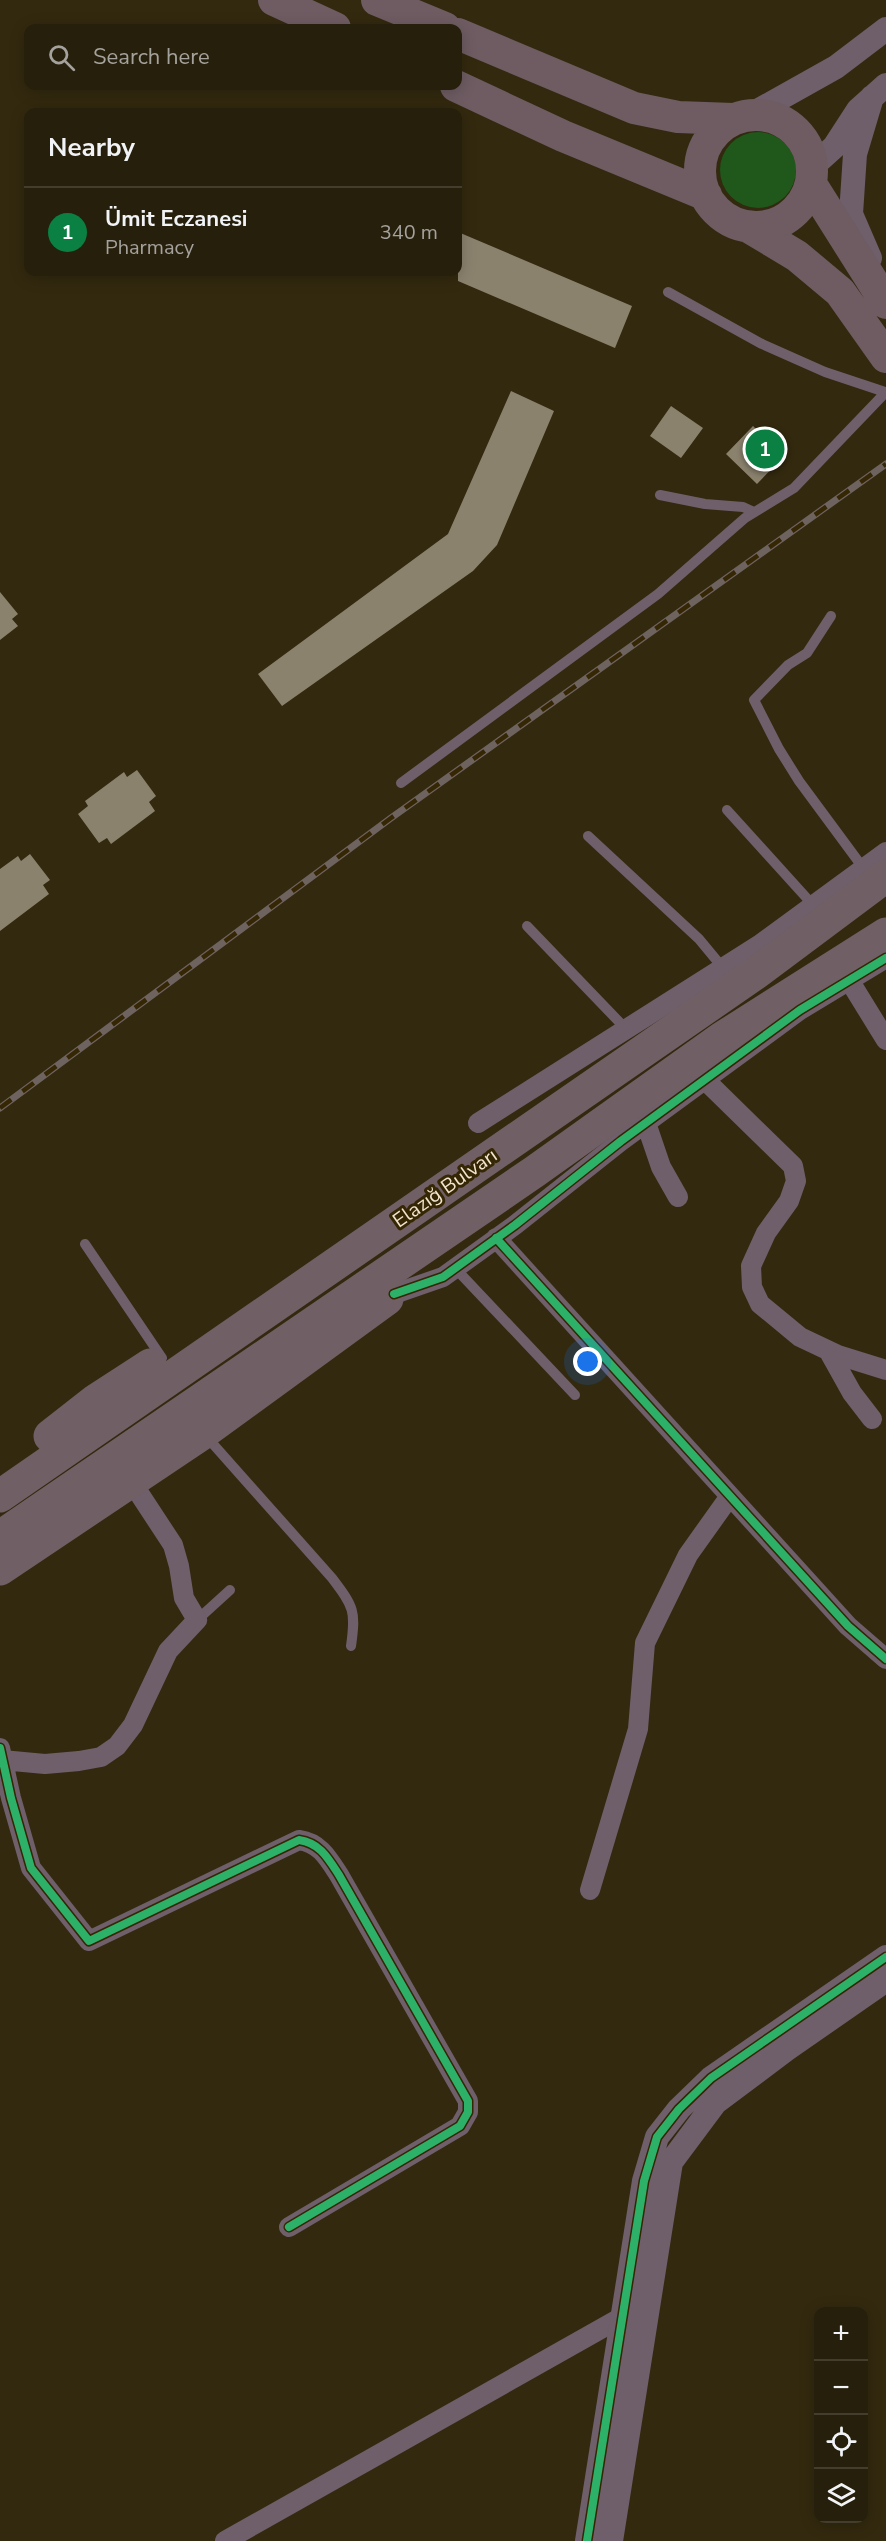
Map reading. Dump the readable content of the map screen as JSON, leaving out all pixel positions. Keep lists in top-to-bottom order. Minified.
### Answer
{"streets":{"highway":["Elazığ Bulvarı"]},"page":{"search":"Search here","heading":"Nearby","list":[{"mark":"1","name":"Ümit Eczanesi","note":"Pharmacy","value":"340 m"}],"pins":"1","map_buttons":["+","−"]}}
